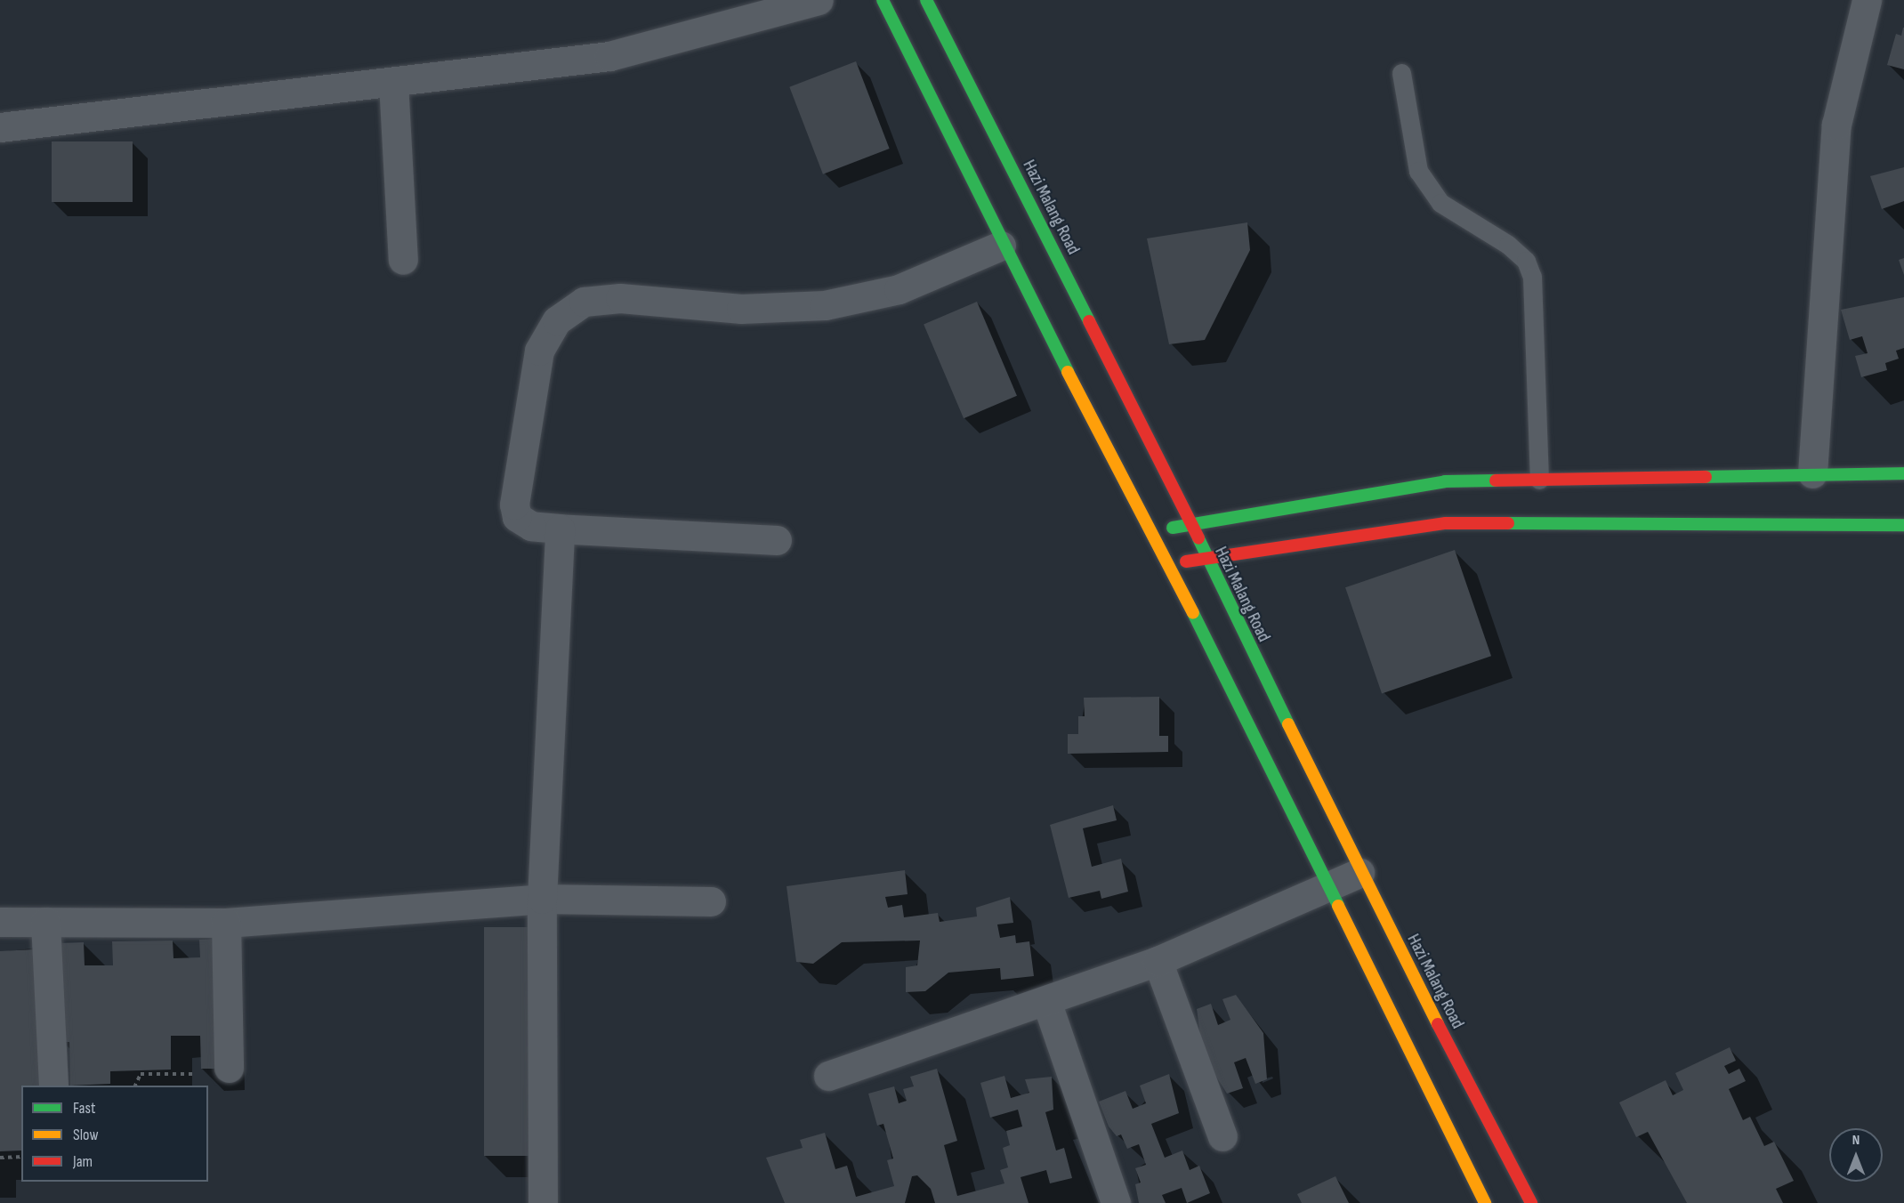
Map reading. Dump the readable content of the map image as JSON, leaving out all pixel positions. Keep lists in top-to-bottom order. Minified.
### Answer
{"streets":{"main road":["Hazi Malang Road"]},"legend":["Fast","Slow","Jam"],"north":"top"}
